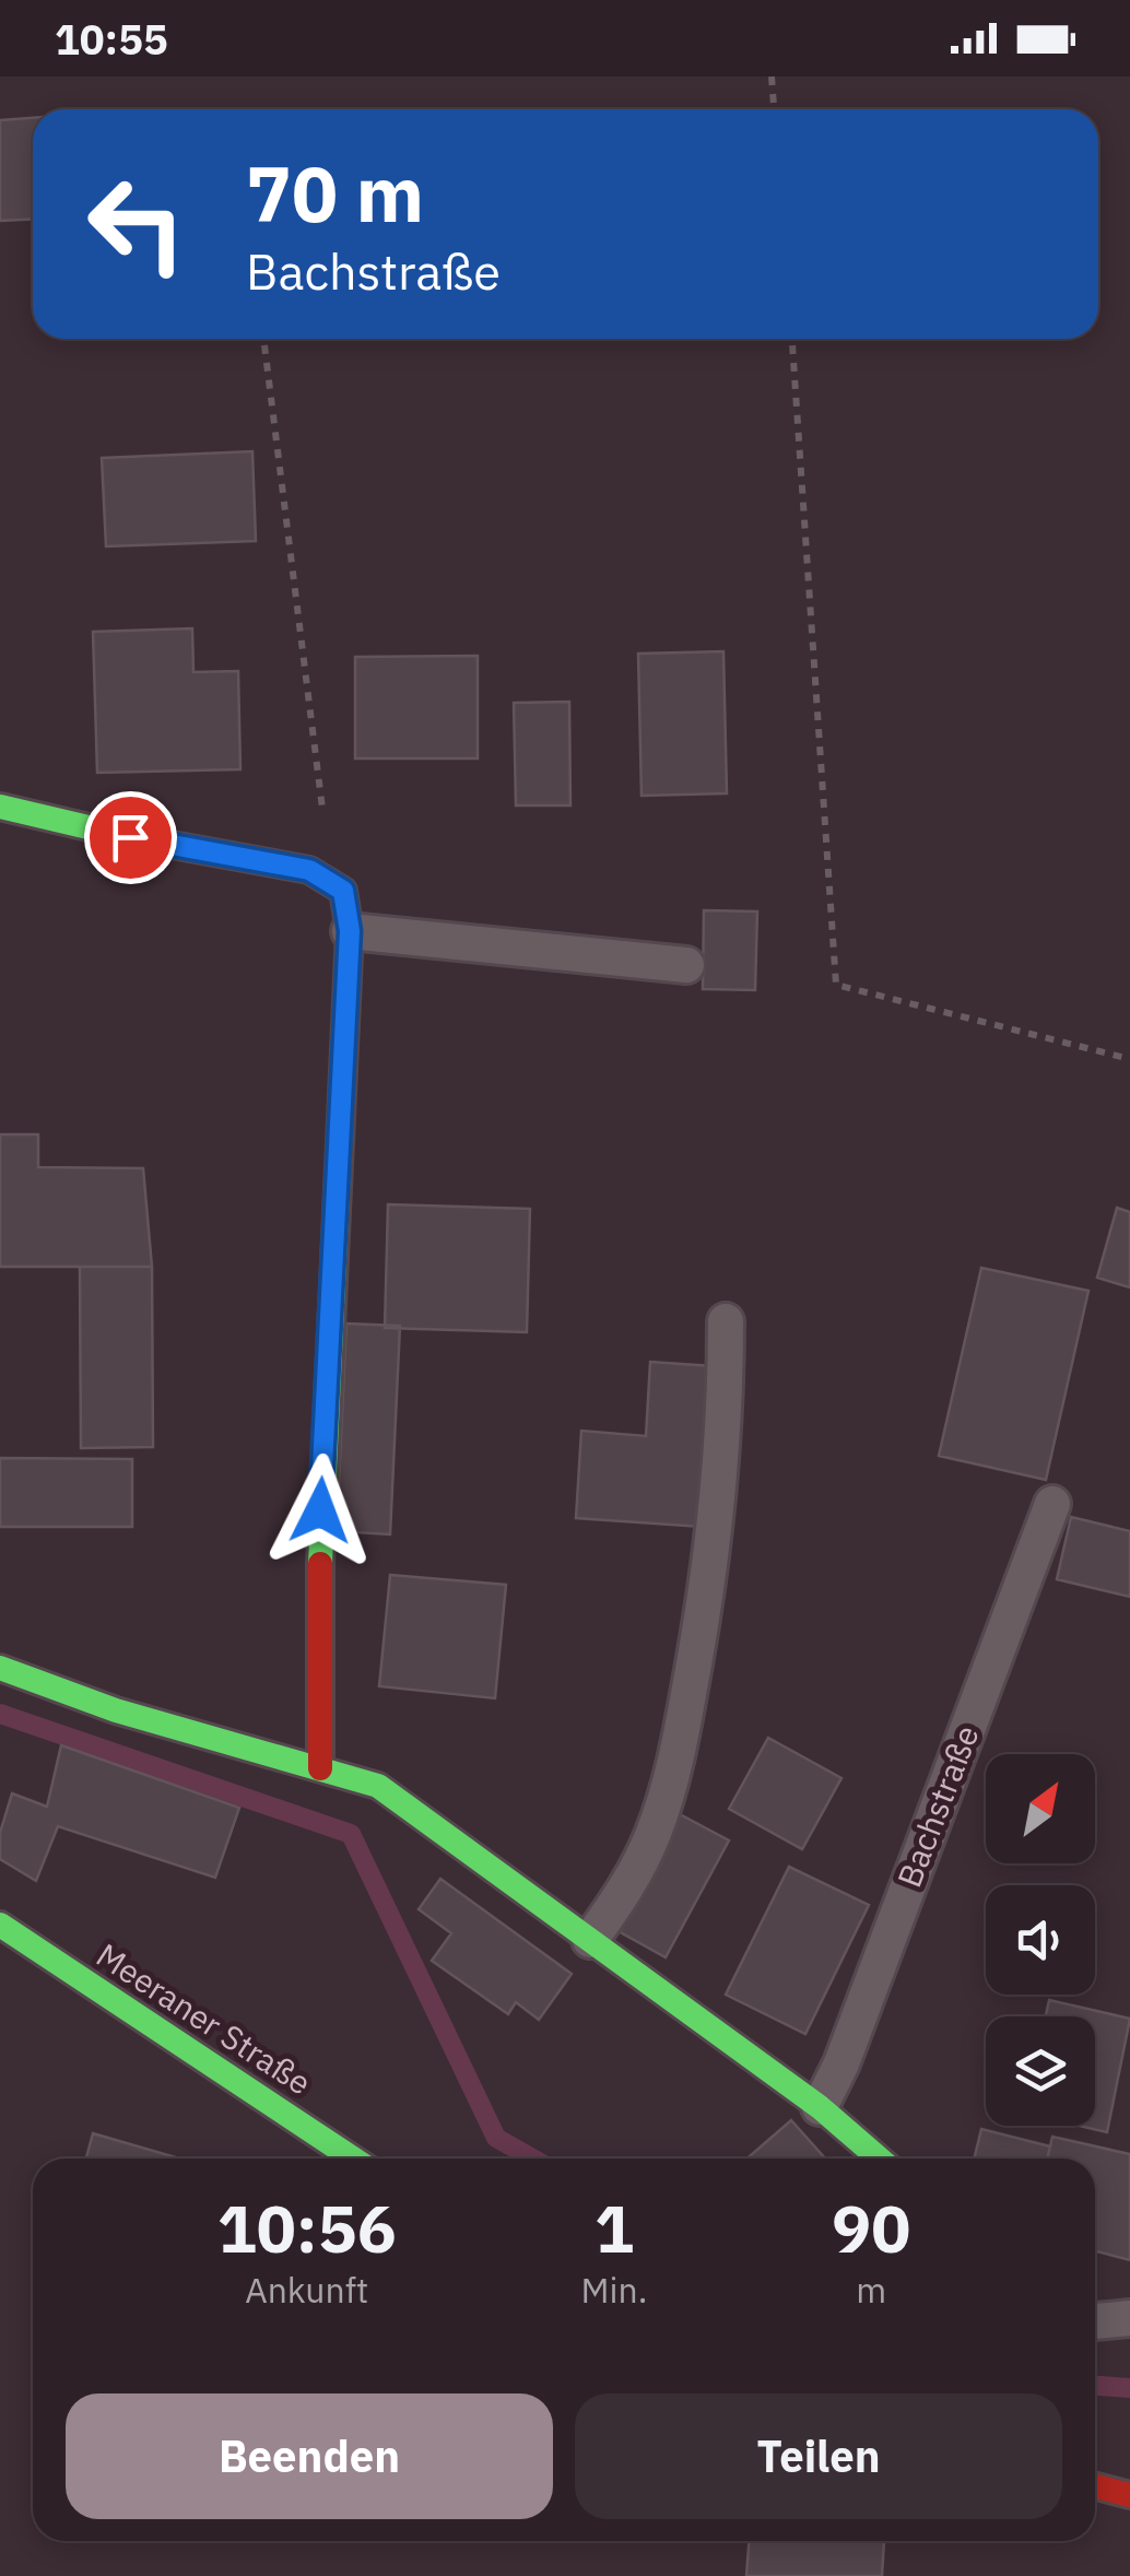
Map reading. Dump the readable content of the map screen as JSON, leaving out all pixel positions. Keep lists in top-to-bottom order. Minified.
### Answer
{"streets":{"street":["Meeraner Straße"],"lane":["Bachstraße"]},"north":"top right","page":{"status":"10:55","turn":["70 m","Bachstraße"],"eta":["10:56","Ankunft","1","Min.","90","m"],"buttons":["Beenden","Teilen"]}}
